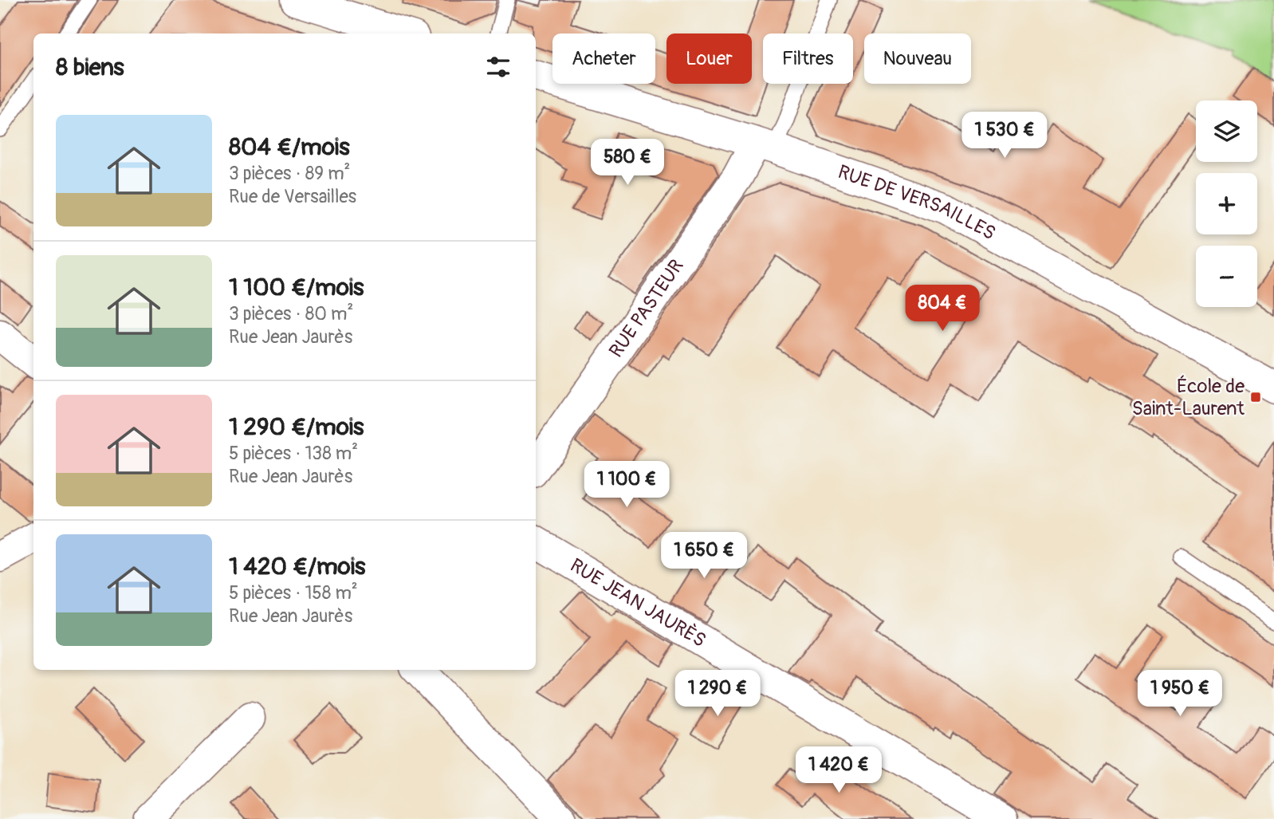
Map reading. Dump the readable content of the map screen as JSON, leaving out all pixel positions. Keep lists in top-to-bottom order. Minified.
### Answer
{"streets":{"street":["RUE DE VERSAILLES","RUE PASTEUR","RUE JEAN JAURÈS"]},"crossings":[["RUE DE VERSAILLES","RUE PASTEUR"]],"places":{"transit":["École de Saint-Laurent"]},"page":{"chip":["Acheter","Louer","Filtres","Nouveau"],"heading":"8 biens","map_buttons":["+","−"],"list":[{"name":"804 €/mois","note":"3 pièces · 89 m² · Rue de Versailles"},{"name":"1 100 €/mois","note":"3 pièces · 80 m² · Rue Jean Jaurès"},{"name":"1 290 €/mois","note":"5 pièces · 138 m² · Rue Jean Jaurès"},{"name":"1 420 €/mois","note":"5 pièces · 158 m² · Rue Jean Jaurès"}],"price":["1 530 €","580 €","804 €","1 100 €","1 650 €","1 290 €","1 950 €","1 420 €"]}}
